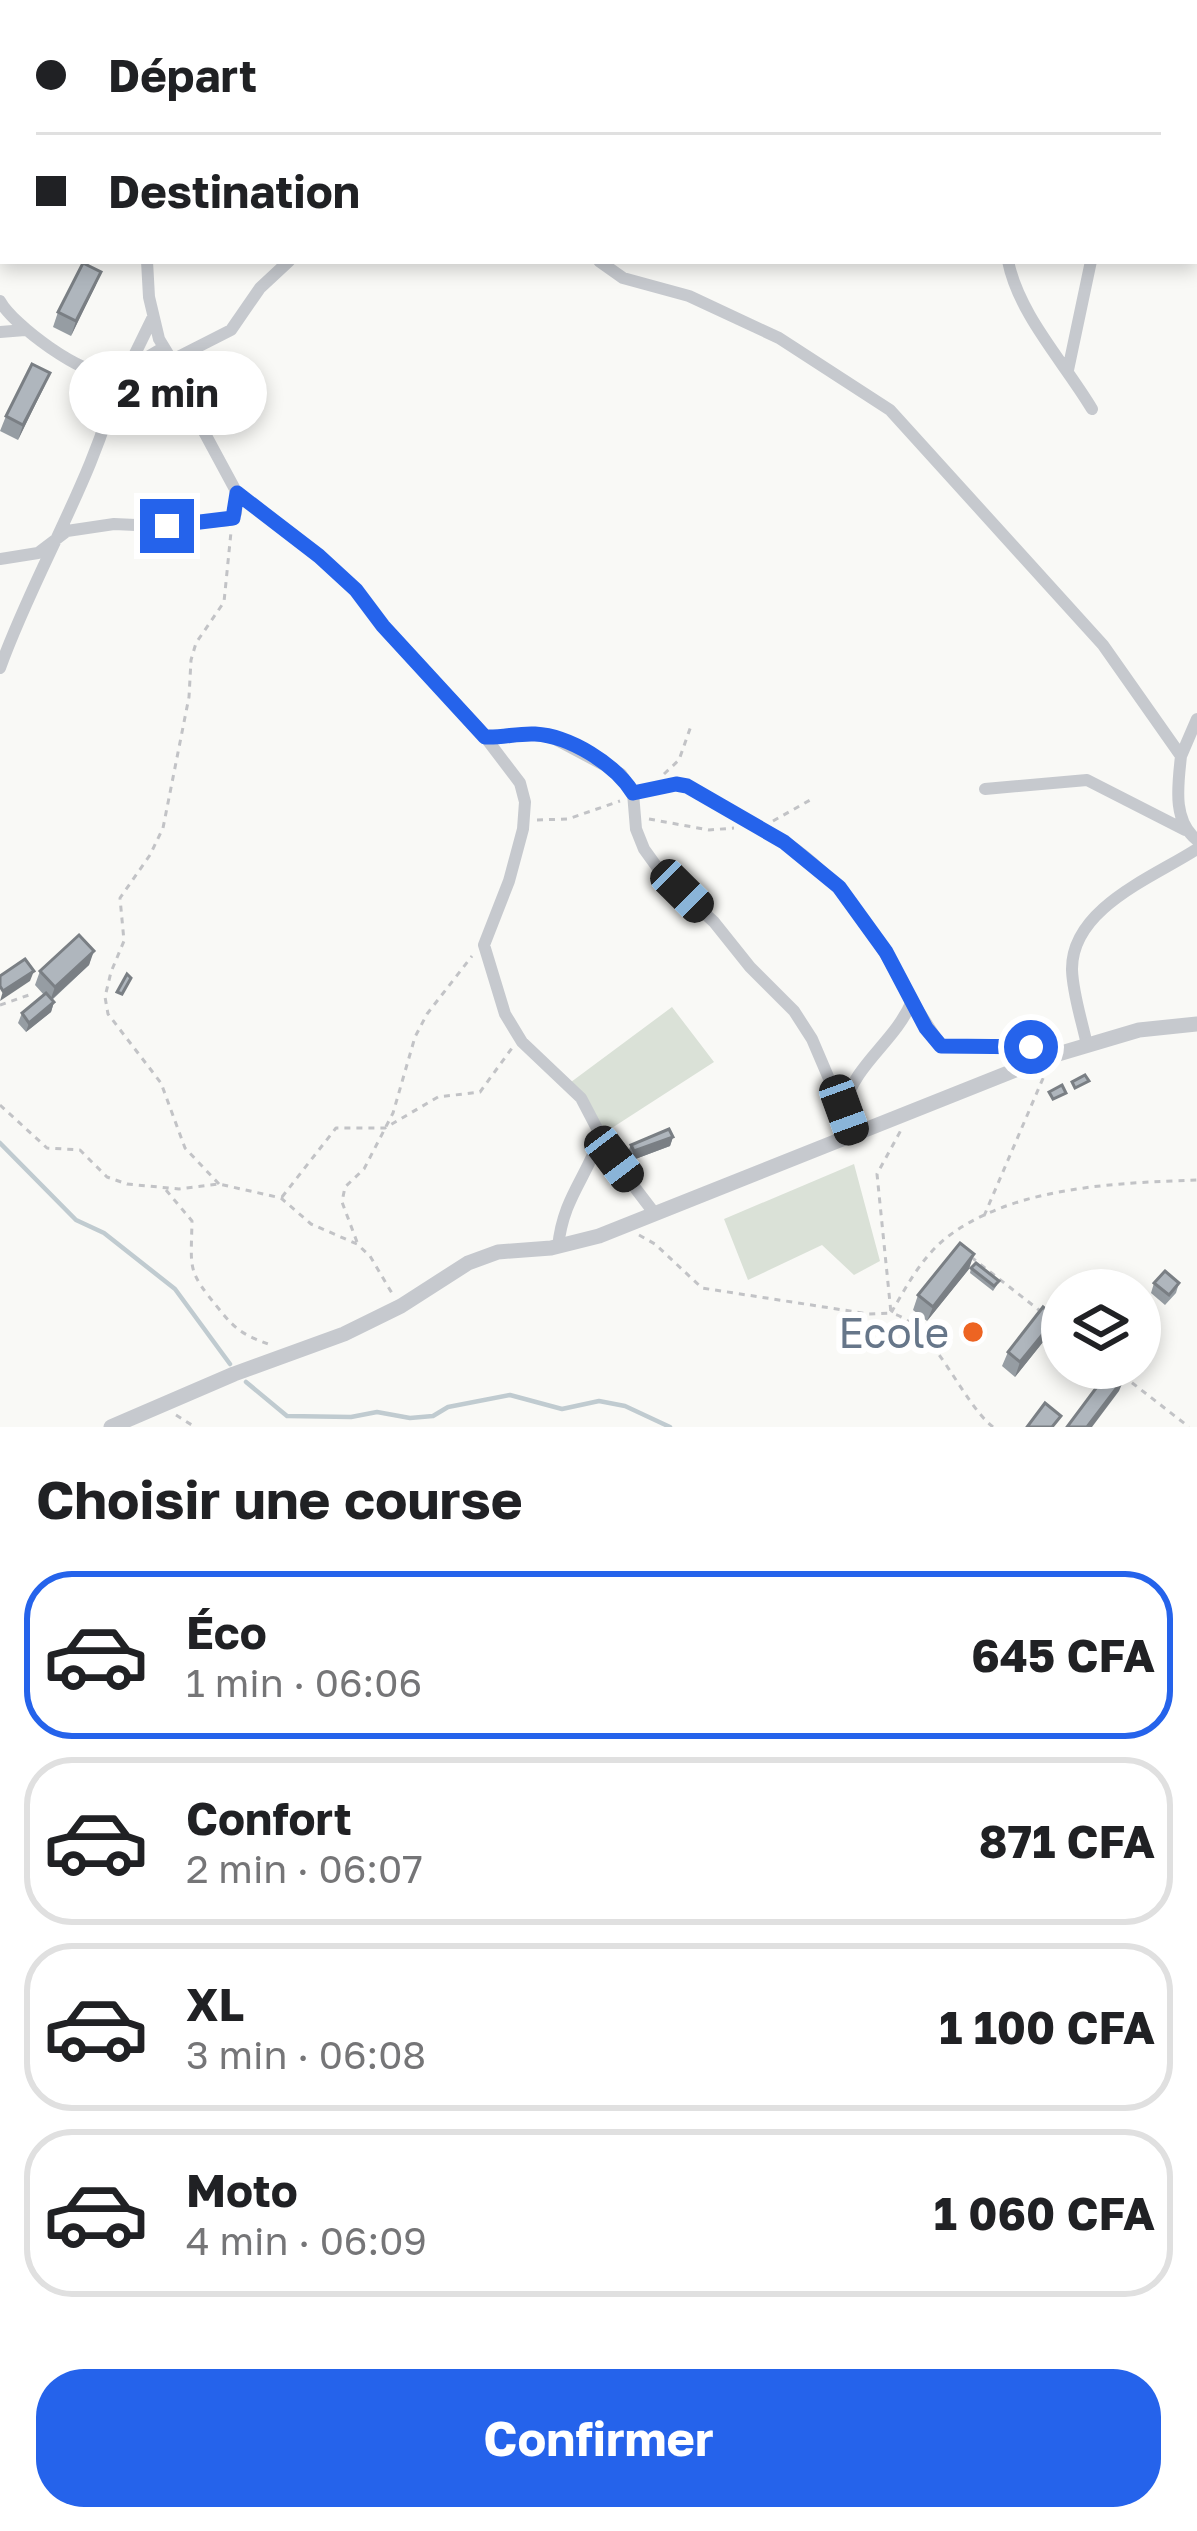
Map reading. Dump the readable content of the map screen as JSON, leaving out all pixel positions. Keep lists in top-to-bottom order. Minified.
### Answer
{"places":["Ecole"],"page":{"banner":["Départ","Destination"],"bubble":"2 min","heading":"Choisir une course","list":[{"name":"Éco","note":"1 min · 06:06","value":"645 CFA"},{"name":"Confort","note":"2 min · 06:07","value":"871 CFA"},{"name":"XL","note":"3 min · 06:08","value":"1 100 CFA"},{"name":"Moto","note":"4 min · 06:09","value":"1 060 CFA"}],"buttons":"Confirmer"}}
